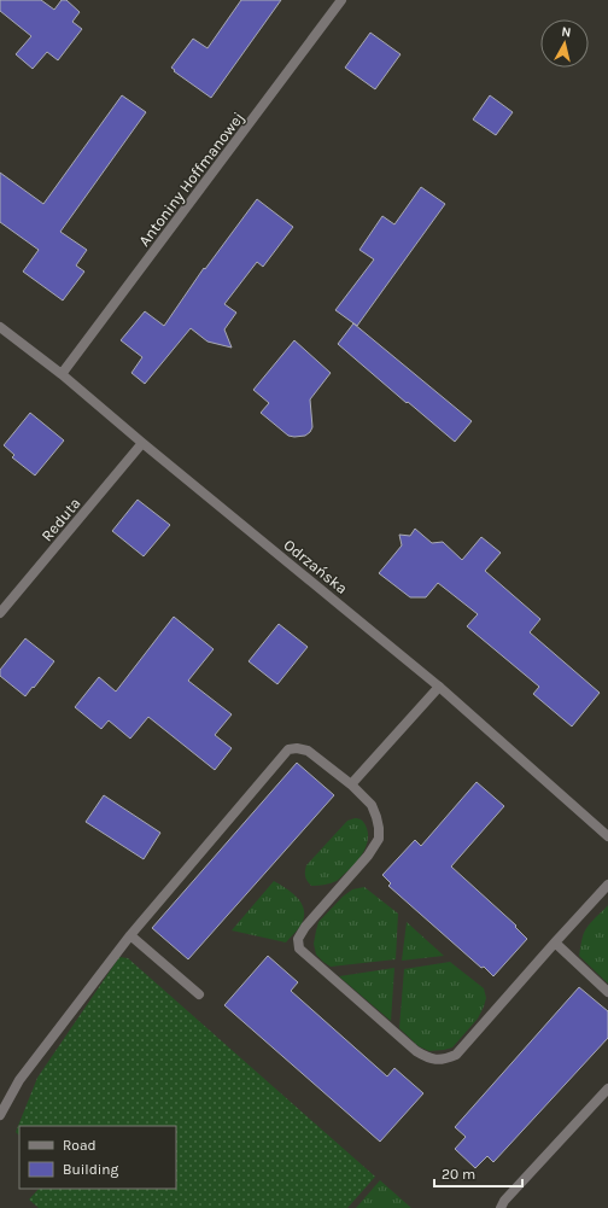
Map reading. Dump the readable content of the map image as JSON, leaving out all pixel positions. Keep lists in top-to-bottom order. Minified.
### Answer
{"streets":{"street":["Antoniny Hoffmanowej","Reduta","Odrzańska"]},"crossings":[["Antoniny Hoffmanowej","Odrzańska"],["Reduta","Odrzańska"]],"legend":["Road","Building"],"scale_bar":"20 m","north":"top"}
